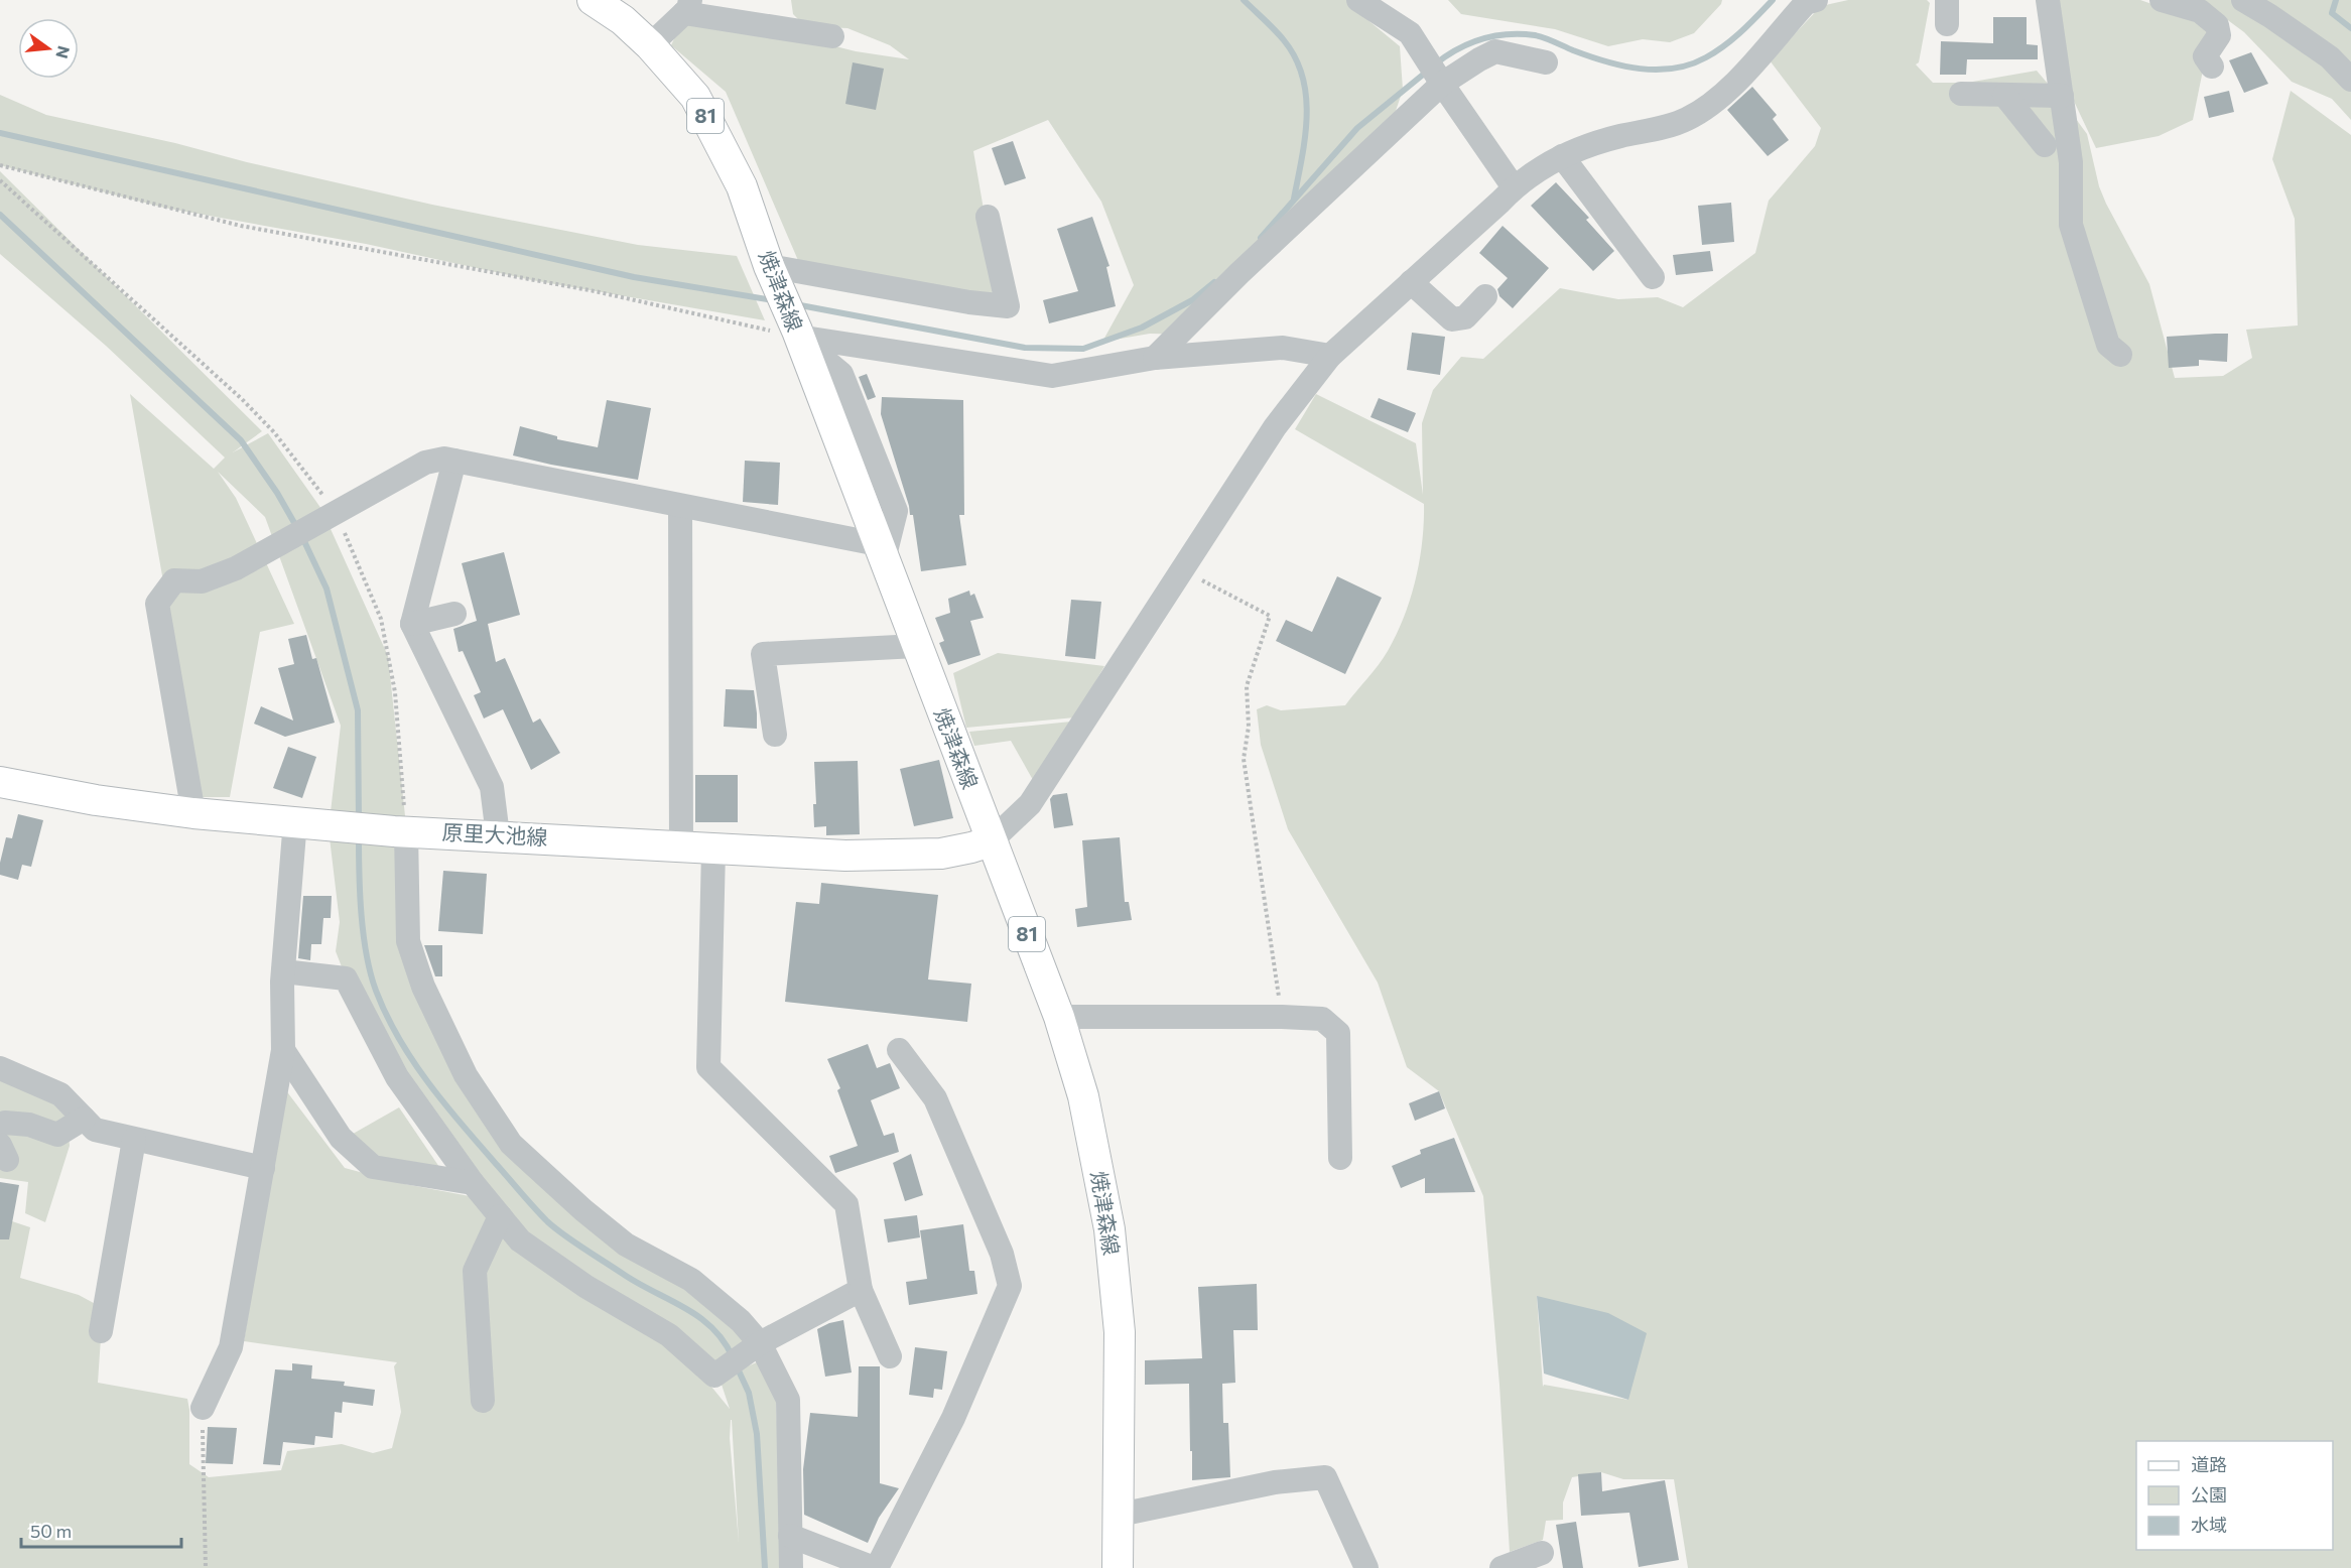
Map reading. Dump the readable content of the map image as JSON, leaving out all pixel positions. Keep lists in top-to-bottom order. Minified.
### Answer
{"streets":{"main road":["81","焼津森線","原里大池線"]},"crossings":[["焼津森線","原里大池線"]],"legend":["道路","公園","水域"],"scale_bar":"50 m","north":"right"}
